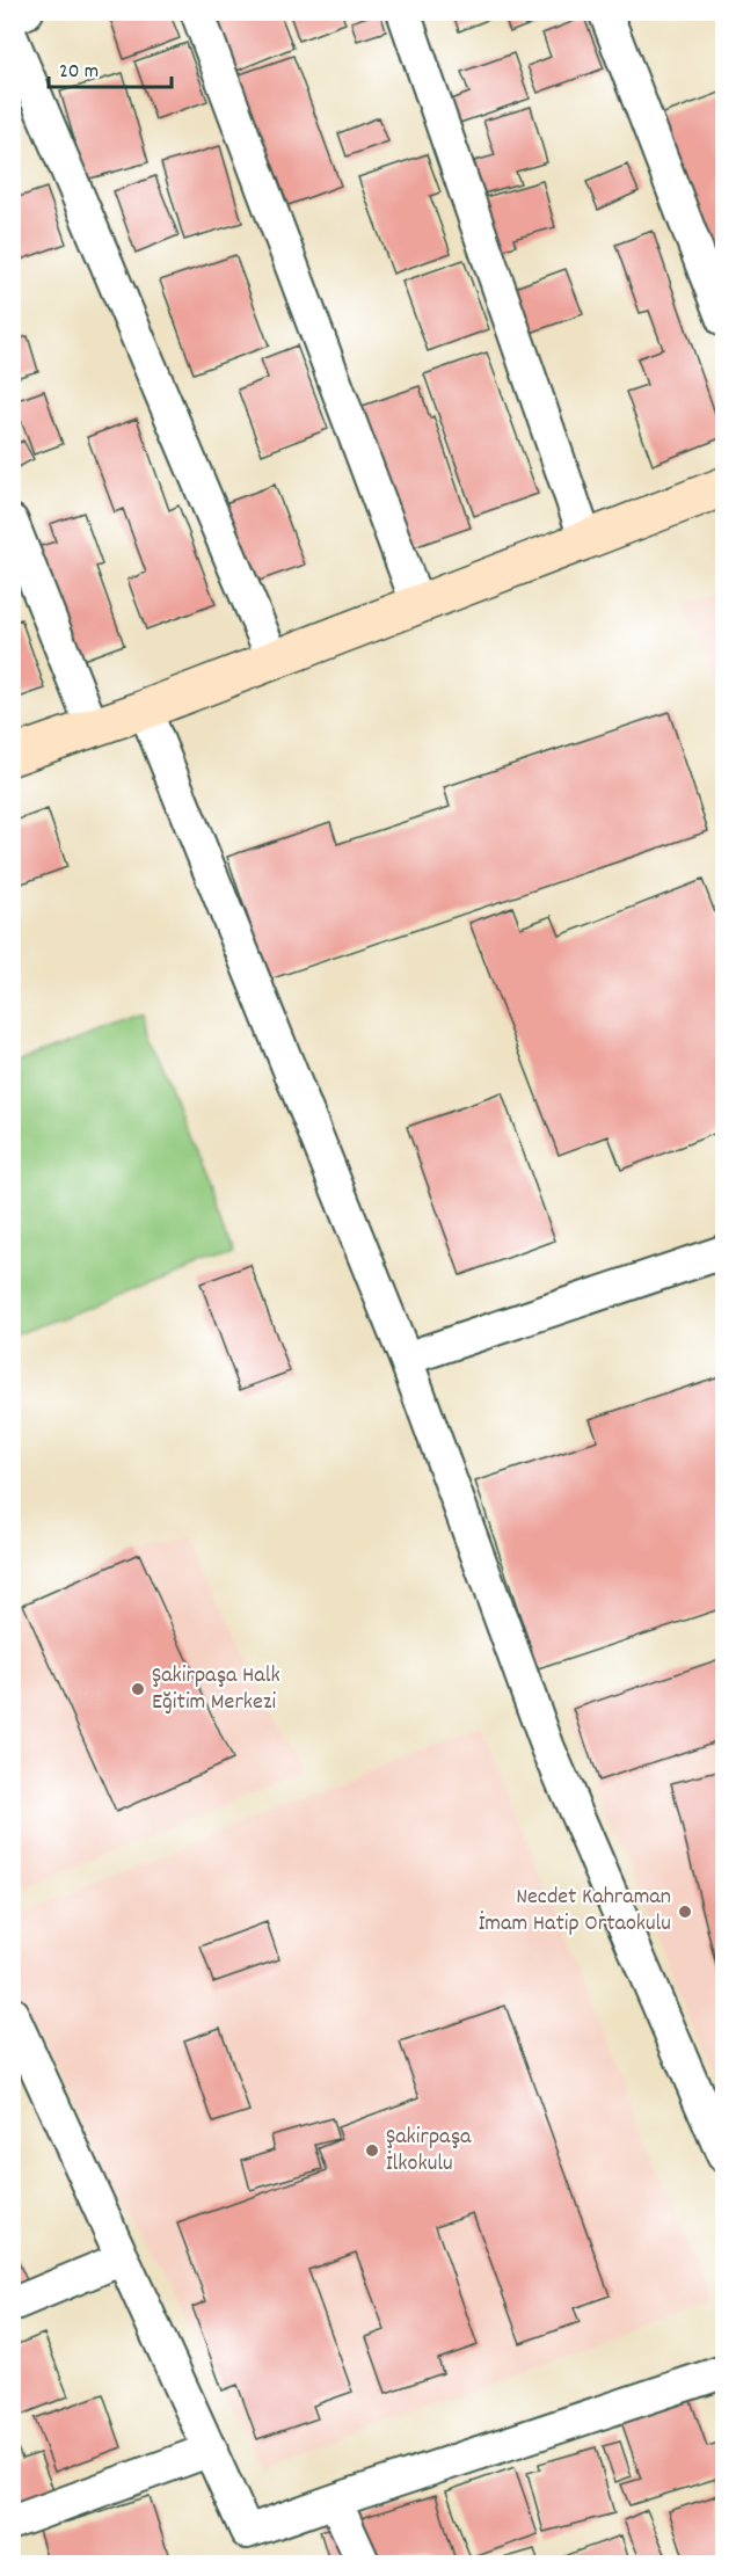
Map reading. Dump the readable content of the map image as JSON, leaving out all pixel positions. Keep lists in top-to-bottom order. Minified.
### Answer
{"places":["Şakirpaşa Halk Eğitim Merkezi","Necdet Kahraman İmam Hatip Ortaokulu","Şakirpaşa İlkokulu"],"scale_bar":"20 m"}
